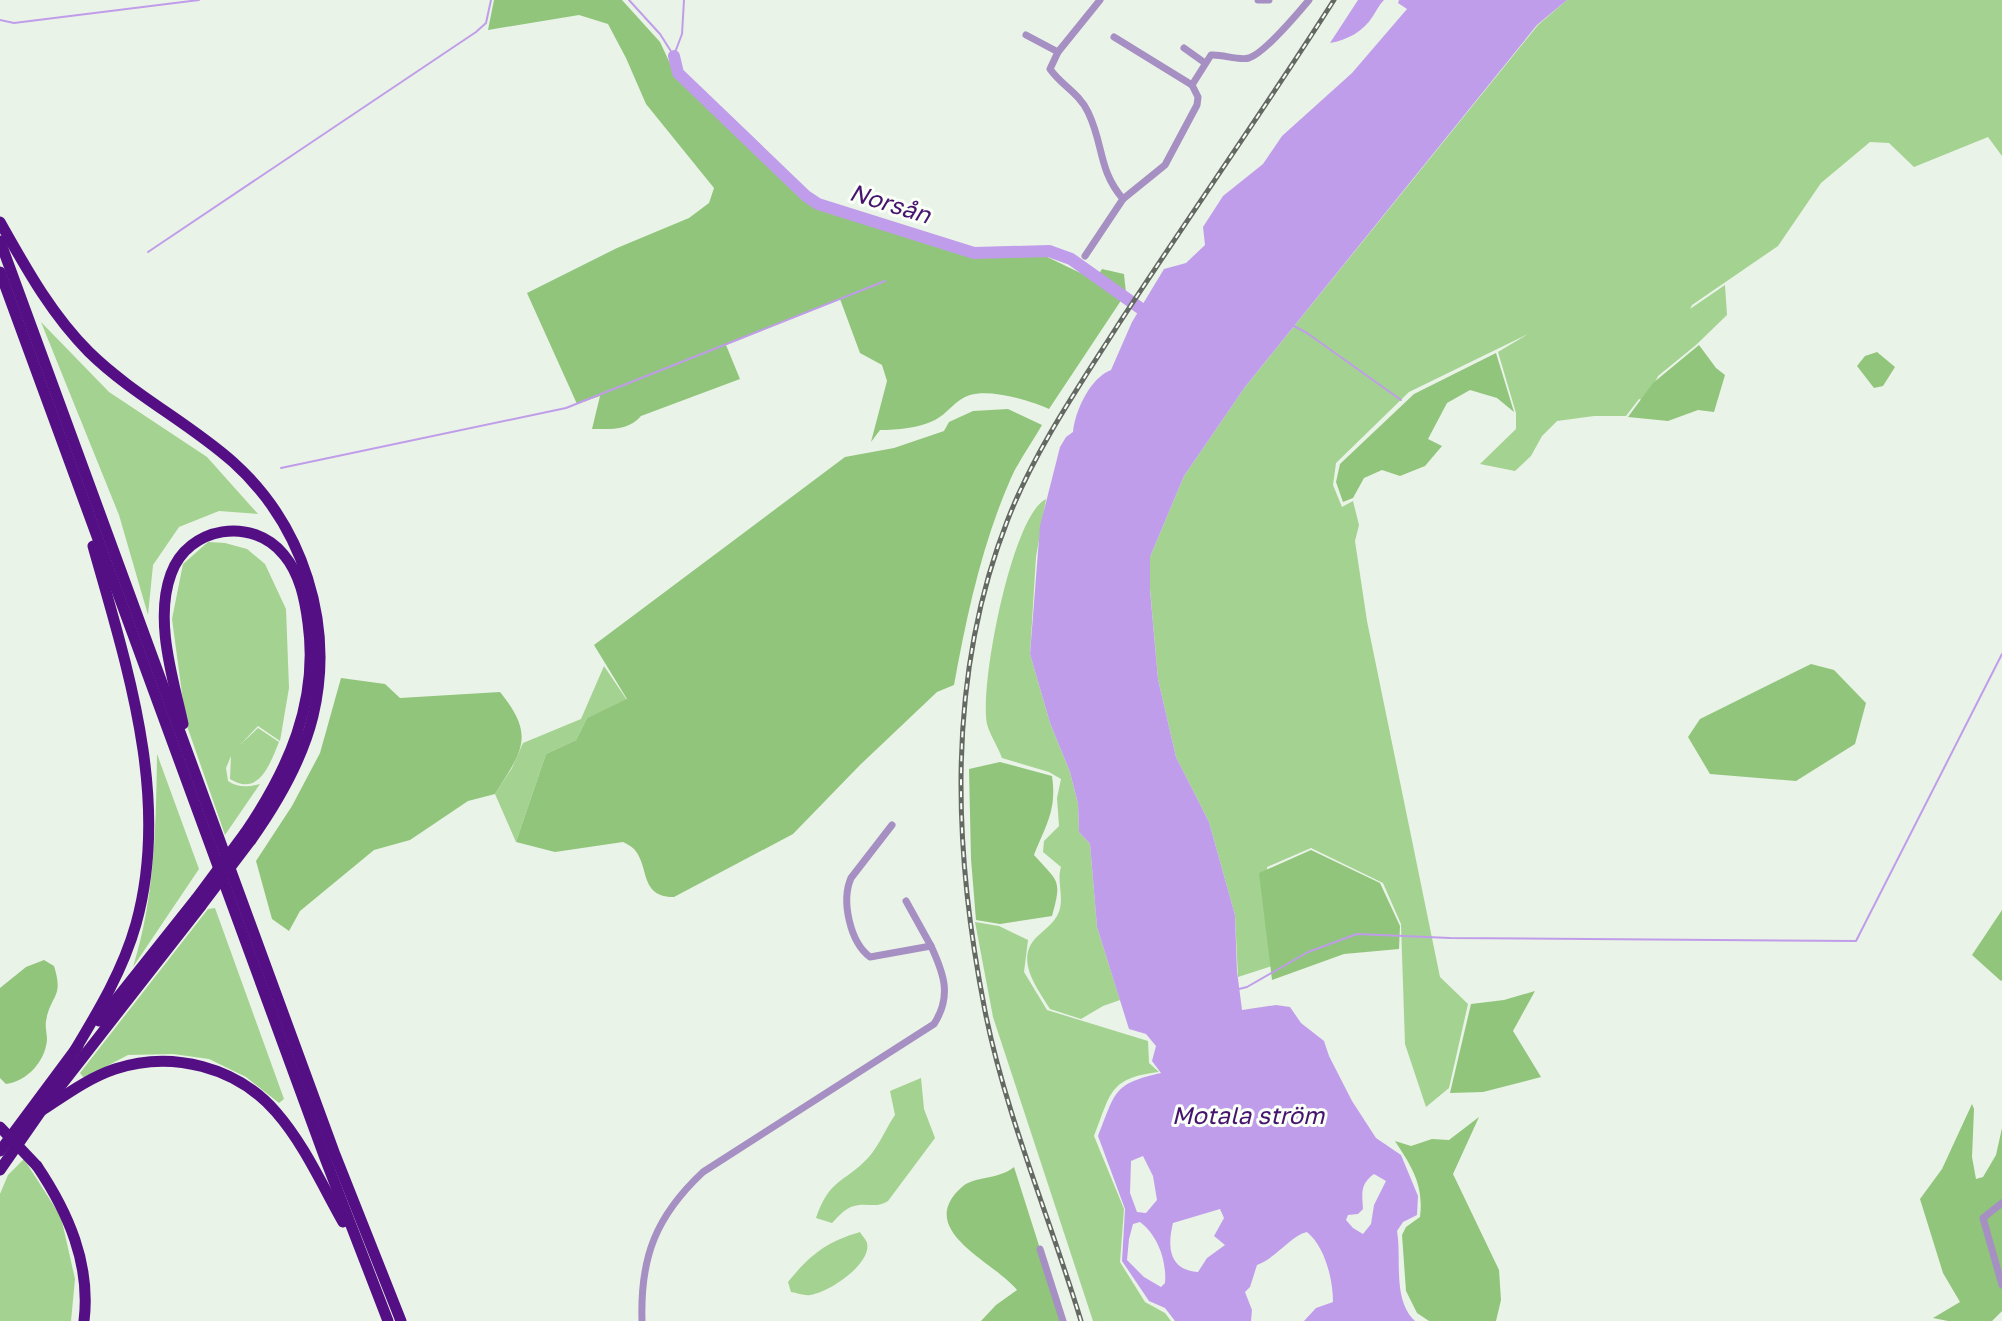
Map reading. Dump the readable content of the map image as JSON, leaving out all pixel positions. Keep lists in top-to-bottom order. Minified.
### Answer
{"water":["Norsån","Motala ström"]}
